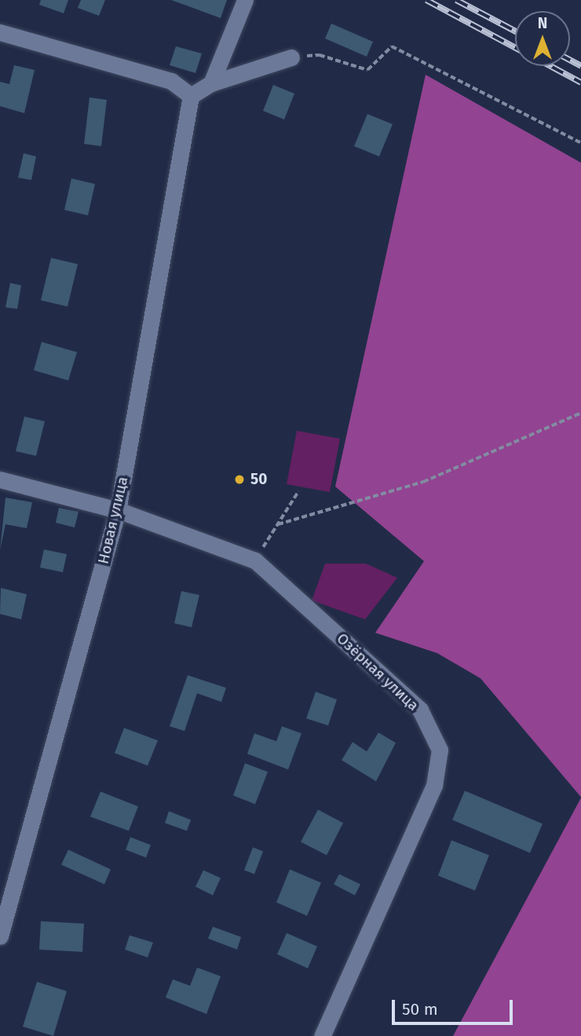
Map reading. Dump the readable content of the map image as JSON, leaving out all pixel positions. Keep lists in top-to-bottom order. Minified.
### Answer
{"streets":{"street":["Новая улица","Озёрная улица"]},"crossings":[["Новая улица","Озёрная улица"]],"places":["50"],"scale_bar":"50 m","north":"top"}
